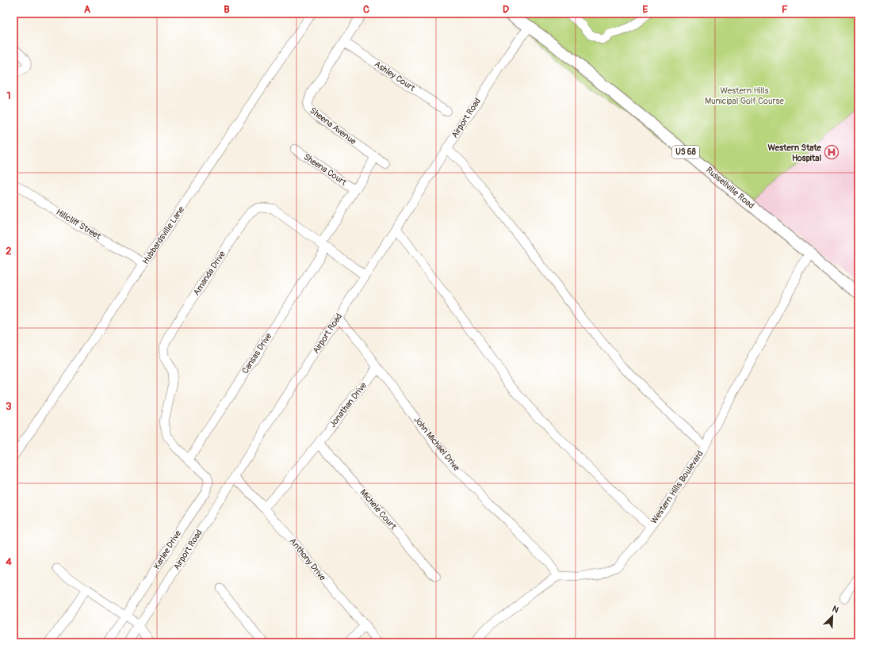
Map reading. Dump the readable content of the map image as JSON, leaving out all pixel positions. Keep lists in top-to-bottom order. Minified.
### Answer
{"streets":{"main road":["US 68","Russellville Road"],"street":["Ashley Court","Airport Road","Sheena Avenue","Sheena Court","Hillcliff Street","Hubbardsville Lane","Amanda Drive","Cansas Drive","Jonathan Drive","John Michael Drive","Western Hills Boulevard","Michele Court","Karlee Drive","Anthony Drive"]},"crossings":[["Ashley Court","Sheena Avenue"],["Airport Road","Russellville Road"],["Airport Road","Amanda Drive"],["Airport Road","John Michael Drive"],["Airport Road","Anthony Drive"],["Sheena Avenue","Cansas Drive"],["Sheena Court","Cansas Drive"],["Russellville Road","Western Hills Boulevard"],["Hillcliff Street","Hubbardsville Lane"],["Amanda Drive","Cansas Drive"],["Amanda Drive","Karlee Drive"],["Cansas Drive","Karlee Drive"],["Jonathan Drive","John Michael Drive"],["Jonathan Drive","Michele Court"],["Jonathan Drive","Anthony Drive"],["John Michael Drive","Western Hills Boulevard"]],"parks":["Western Hills Municipal Golf Course"],"places":{"hospital":["Western State Hospital"]},"north":"top right","grid":{"columns":["A","B","C","D","E","F"],"rows":["1","2","3","4"]}}
